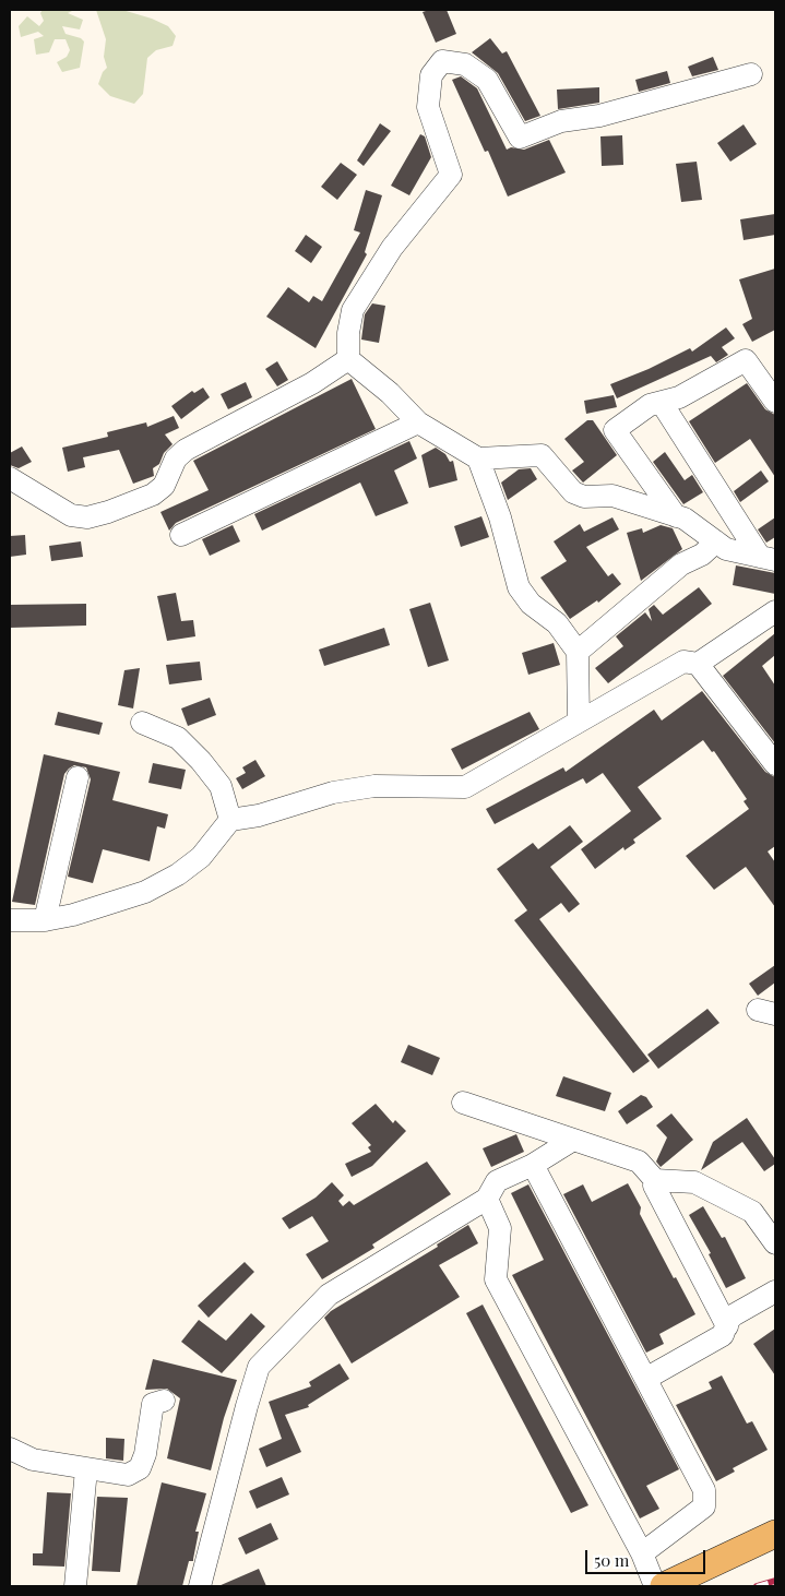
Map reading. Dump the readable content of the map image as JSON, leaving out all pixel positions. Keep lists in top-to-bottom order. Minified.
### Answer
{"scale_bar":"50 m"}
